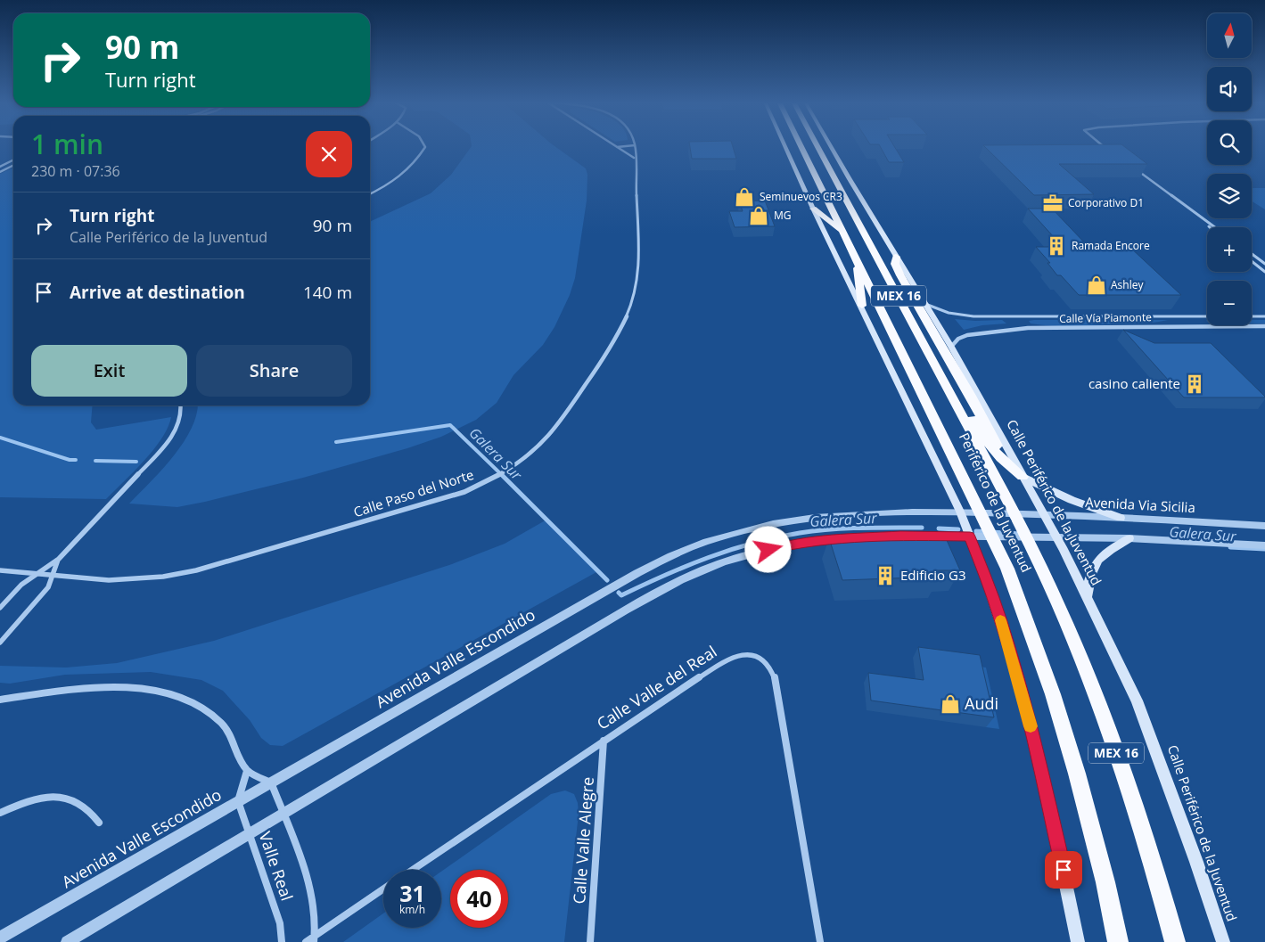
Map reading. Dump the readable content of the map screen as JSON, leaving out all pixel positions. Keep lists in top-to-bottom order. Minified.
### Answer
{"streets":{"highway":["MEX 16","Periférico de la Juventud"],"main road":["Calle Periférico de la Juventud"],"street":["Calle Vía Piamonte","Calle Paso del Norte","Avenida Via Sicilia","Avenida Valle Escondido","Calle Valle del Real","Calle Valle Alegre","Valle Real"]},"crossings":[["Calle Vía Piamonte","Calle Periférico de la Juventud"],["Calle Periférico de la Juventud","Avenida Via Sicilia"],["Avenida Via Sicilia","Avenida Valle Escondido"],["Avenida Valle Escondido","Valle Real"],["Calle Valle del Real","Calle Valle Alegre"]],"water":["Galera Sur"],"places":{"shop":["Seminuevos CR3","MG","Ashley","Audi"],"office":["Corporativo D1"],"building":["Ramada Encore","casino caliente","Edificio G3"]},"north":"top","page":{"map_buttons":["+","−"],"turn":["90 m","Turn right"],"heading":["1 min","230 m · 07:36"],"list":[{"name":"Turn right","note":"Calle Periférico de la Juventud","value":"90 m"},{"name":"Arrive at destination","value":"140 m"}],"buttons":["Exit","Share"],"speed":"31 km/h","limit":"40"}}
